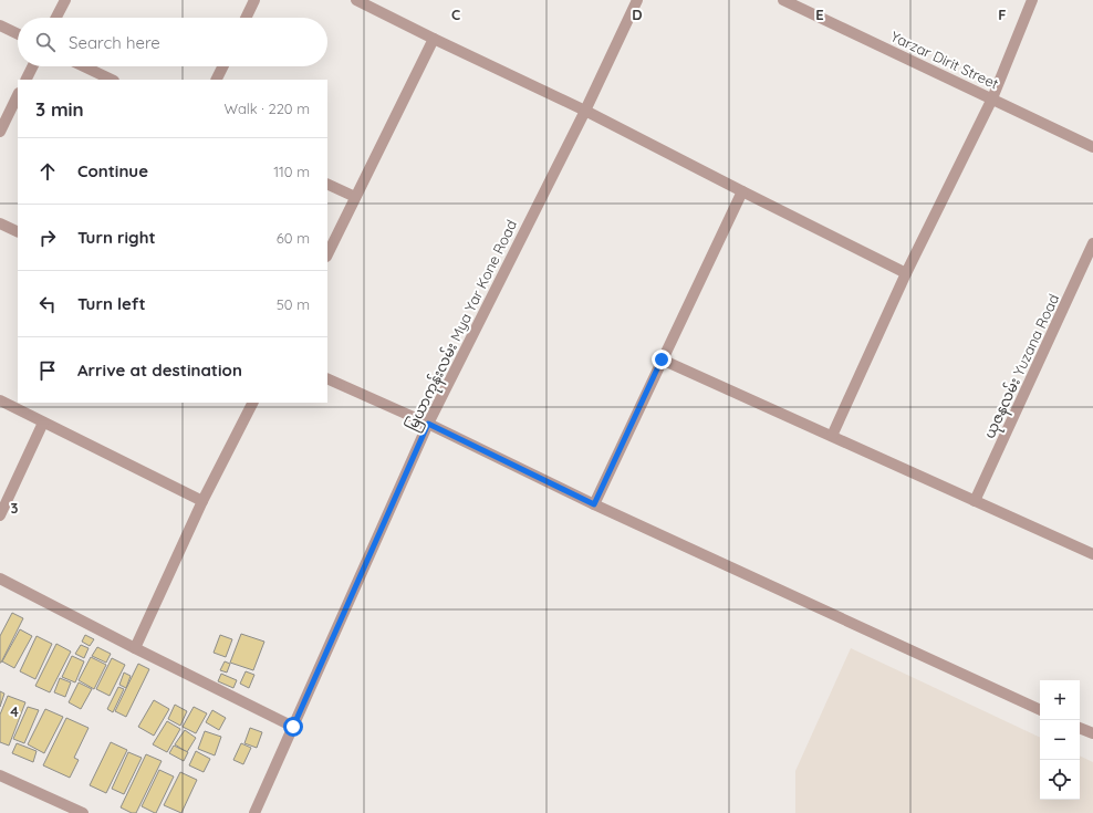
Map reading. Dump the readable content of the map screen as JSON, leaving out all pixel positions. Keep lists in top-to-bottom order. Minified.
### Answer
{"streets":{"street":["Yarzar Dirit Street","မြယာကုန်းလမ်း Mya Yar Kone Road","ယုဇနလမ်း Yuzana Road"]},"page":{"search":"Search here","heading":["3 min","Walk · 220 m"],"list":[["Continue","110 m"],["Turn right","60 m"],["Turn left","50 m"],"Arrive at destination"],"map_buttons":["+","−"]},"grid":{"columns":["C","D","E","F"],"rows":["3","4"]}}
